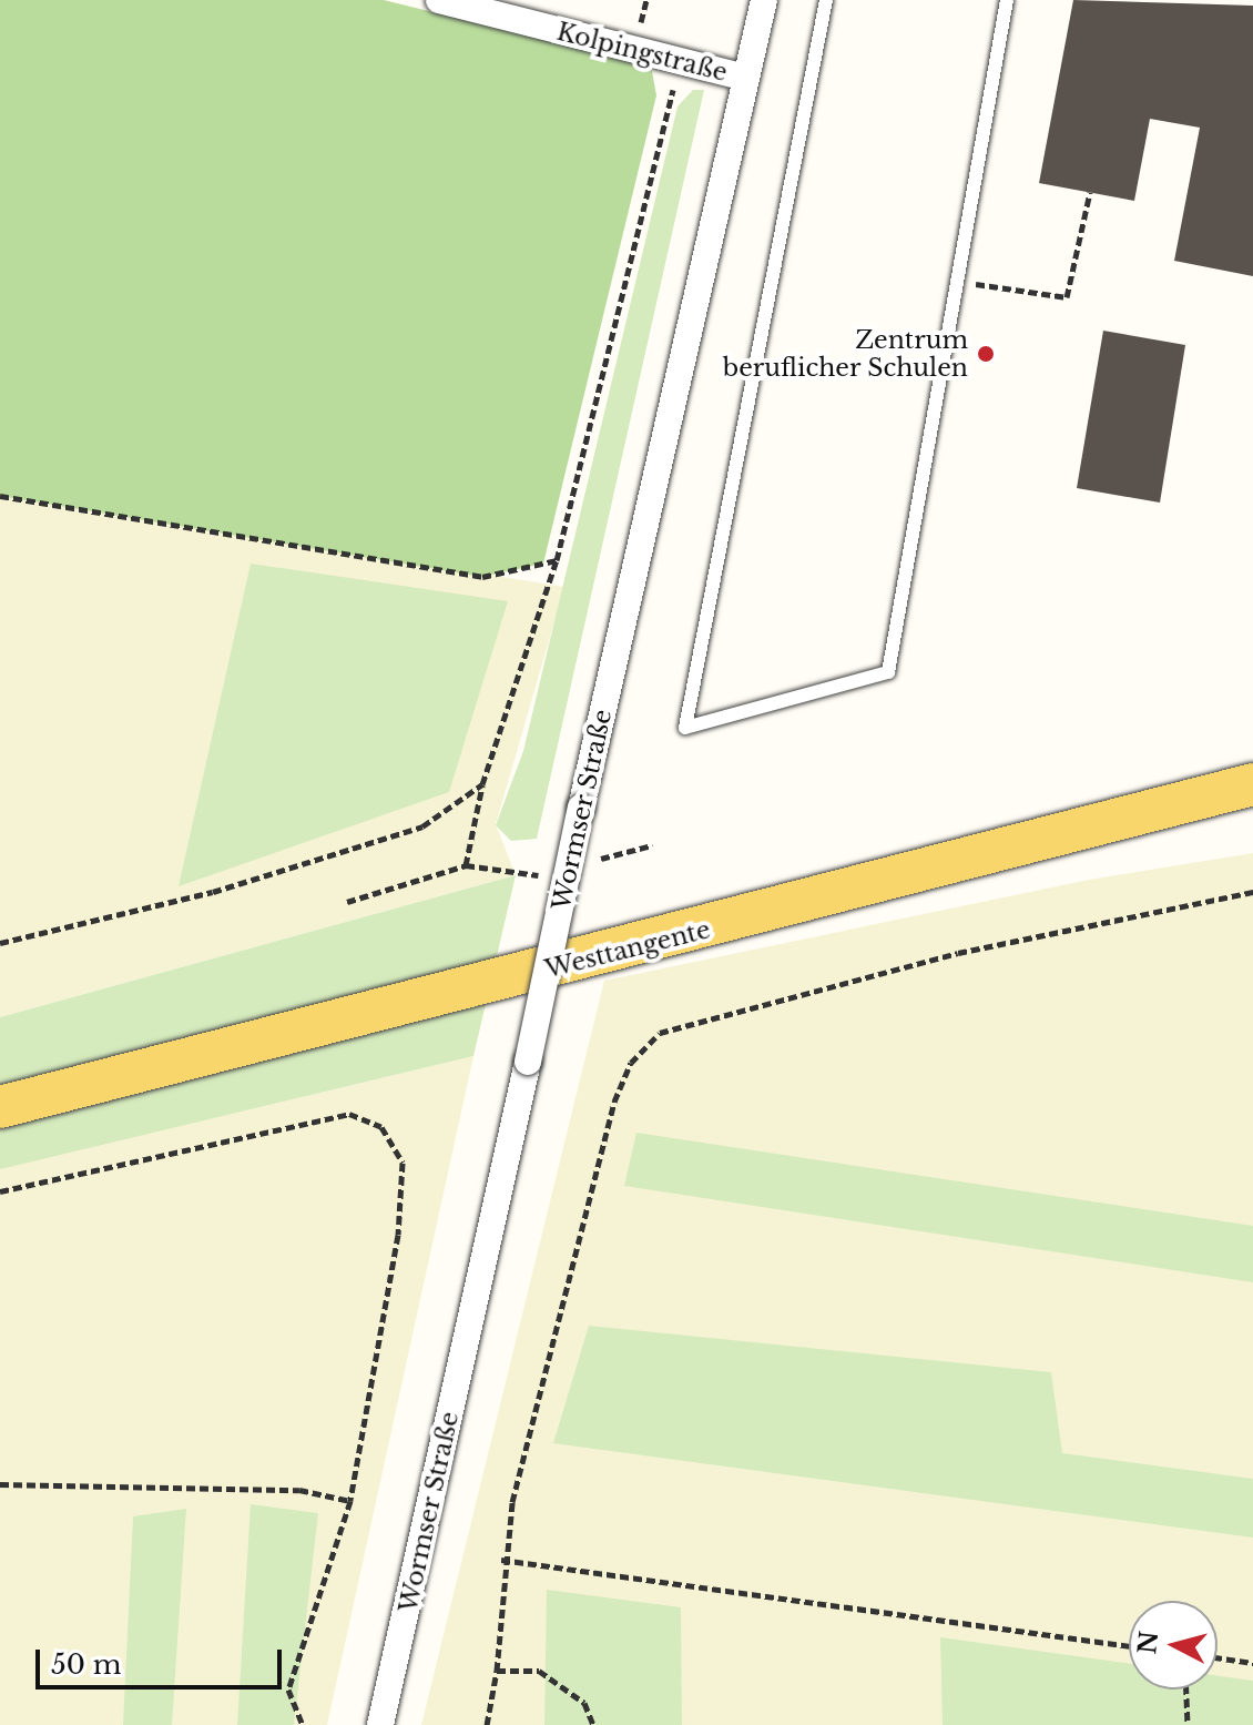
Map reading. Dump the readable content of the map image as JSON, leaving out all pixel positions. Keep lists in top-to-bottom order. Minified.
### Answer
{"streets":{"main road":["Westtangente"],"street":["Kolpingstraße","Wormser Straße"]},"crossings":[["Kolpingstraße","Wormser Straße"]],"places":["Zentrum beruflicher Schulen"],"scale_bar":"50 m","north":"left"}
